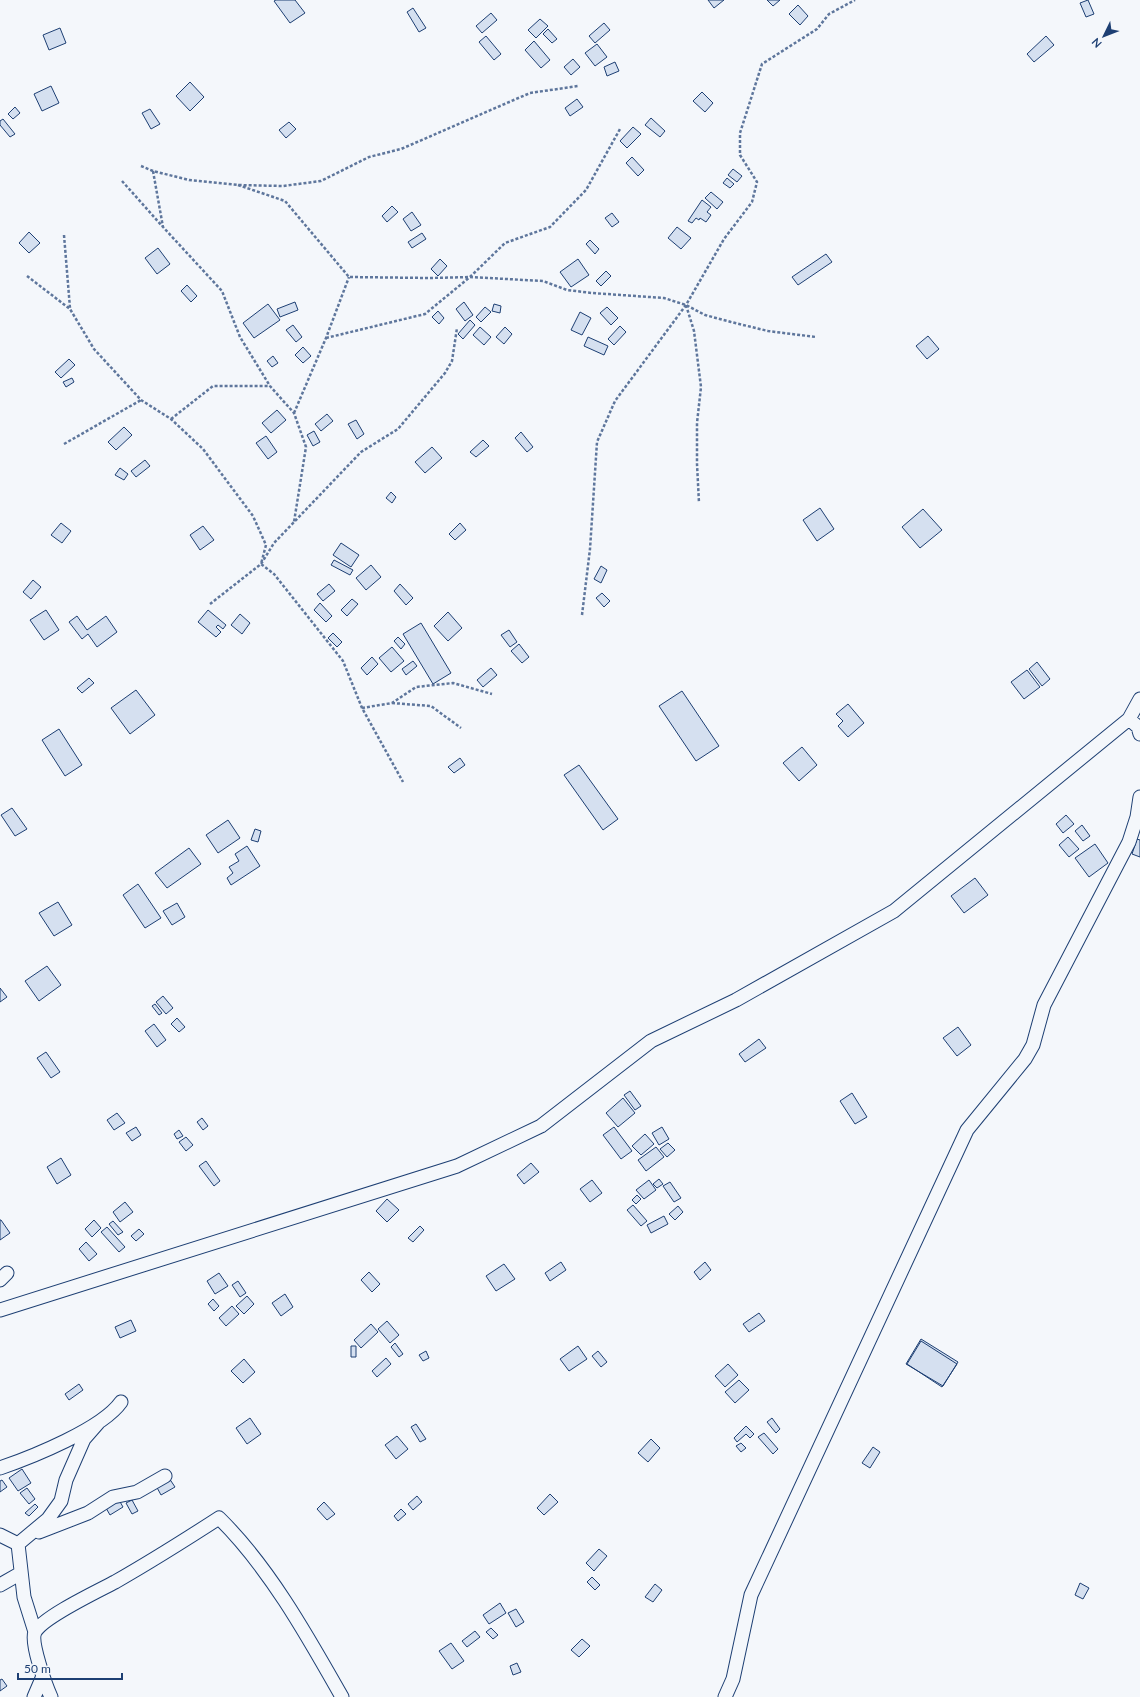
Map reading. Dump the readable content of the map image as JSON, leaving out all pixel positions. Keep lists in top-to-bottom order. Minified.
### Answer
{"scale_bar":"50 m","north":"bottom left"}
